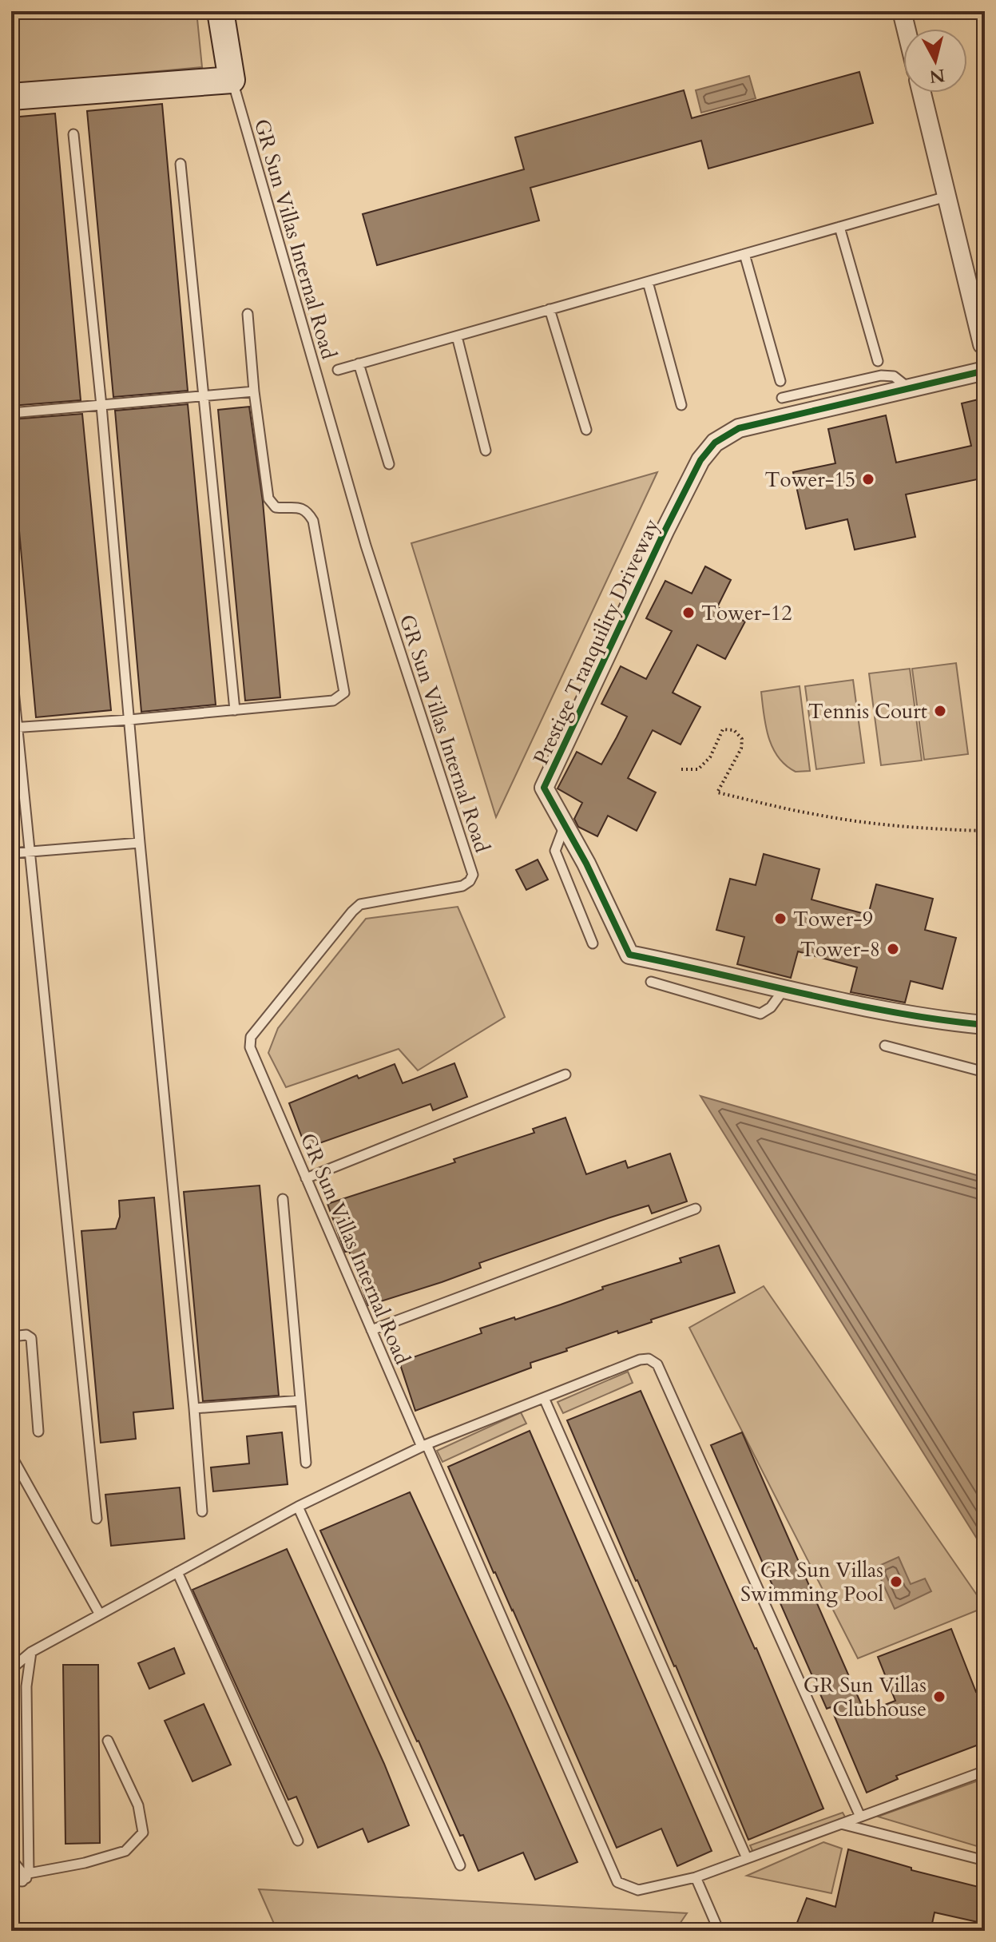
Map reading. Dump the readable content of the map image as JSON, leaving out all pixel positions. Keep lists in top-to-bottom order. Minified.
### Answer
{"streets":{"street":["Prestige Tranquility Driveway"],"lane":["GR Sun Villas Internal Road"]},"places":["Tower-15","Tower-12","Tennis Court","Tower-9","Tower-8","GR Sun Villas Swimming Pool","GR Sun Villas Clubhouse"],"north":"bottom"}
